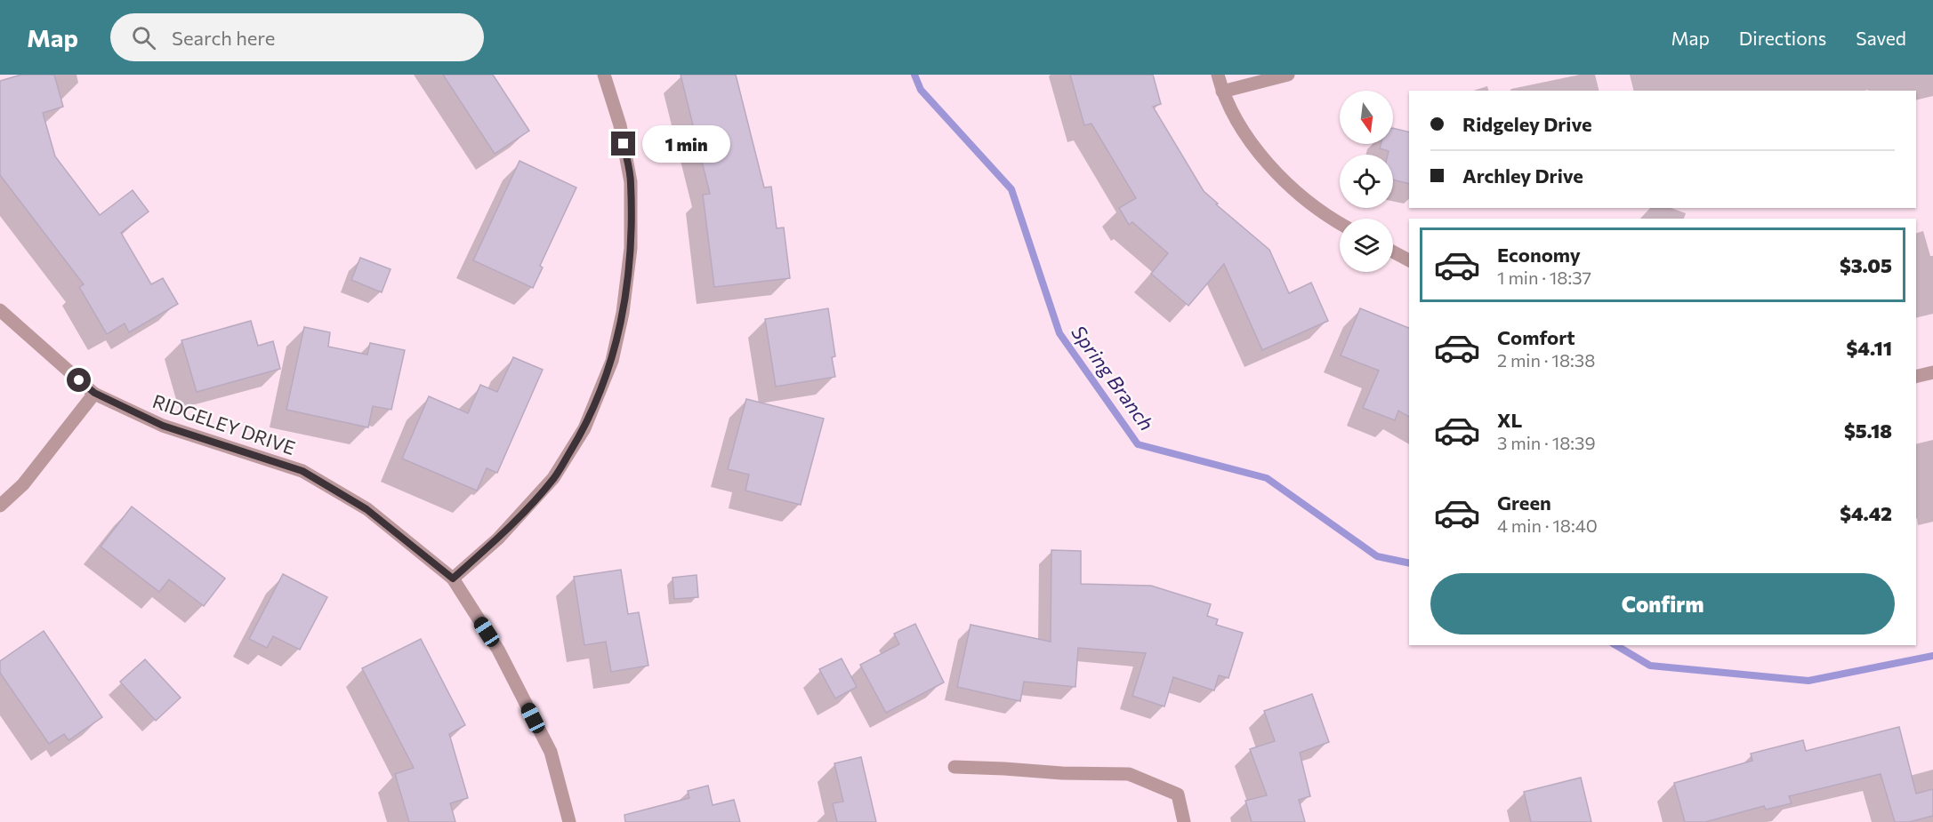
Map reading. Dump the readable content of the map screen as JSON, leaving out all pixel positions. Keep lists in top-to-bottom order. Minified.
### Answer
{"streets":{"street":["RIDGELEY DRIVE"]},"water":["Spring Branch"],"north":"bottom","page":{"header":"Map","search":"Search here","nav":["Map","Directions","Saved"],"banner":["Ridgeley Drive","Archley Drive"],"bubble":"1 min","list":[{"name":"Economy","note":"1 min · 18:37","value":"$3.05"},{"name":"Comfort","note":"2 min · 18:38","value":"$4.11"},{"name":"XL","note":"3 min · 18:39","value":"$5.18"},{"name":"Green","note":"4 min · 18:40","value":"$4.42"}],"buttons":"Confirm"}}
